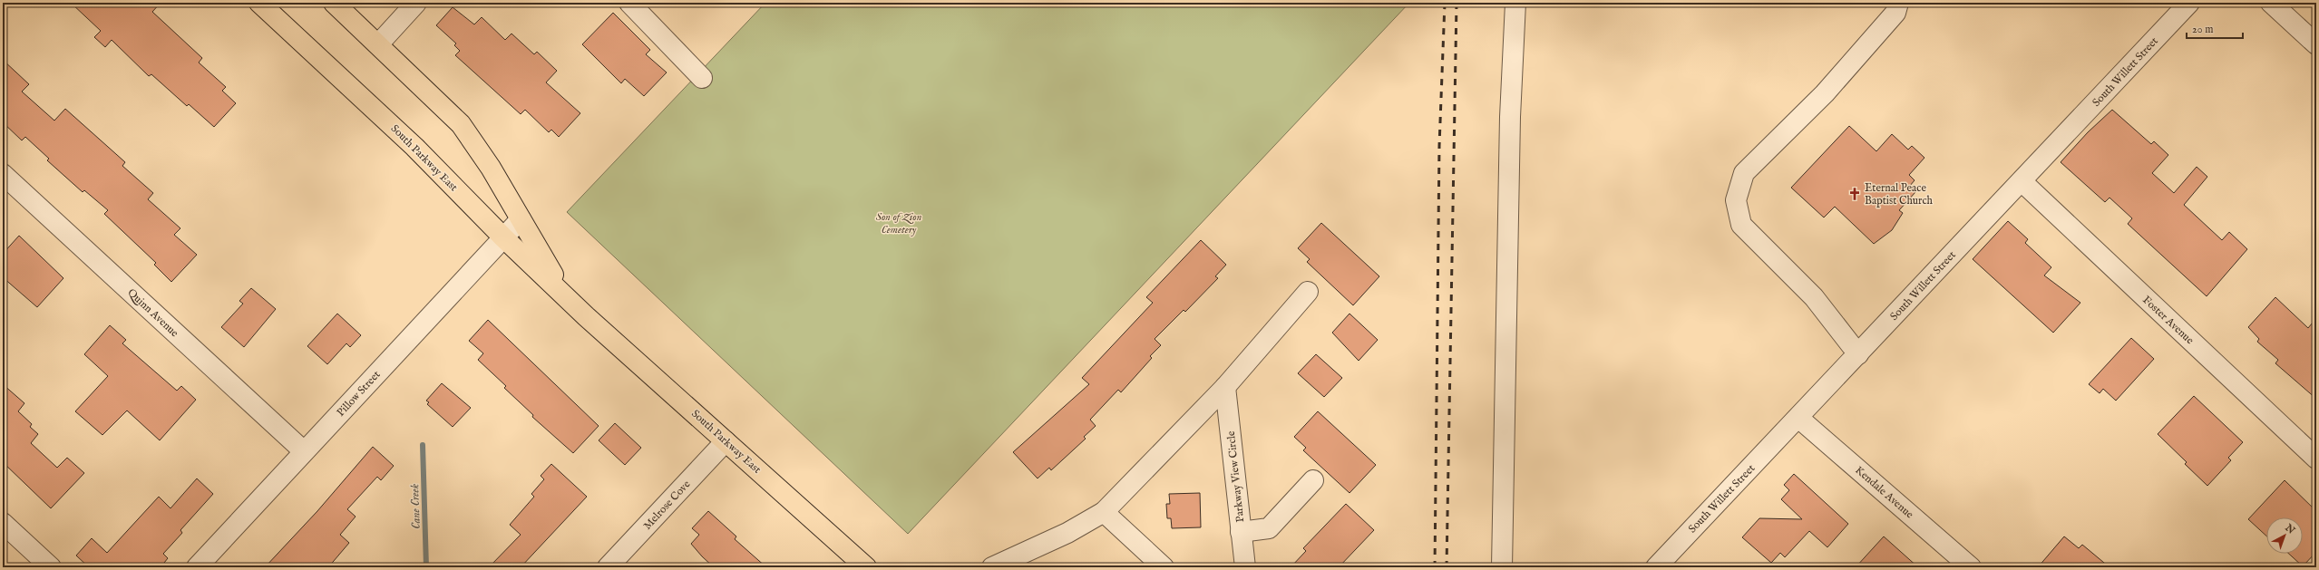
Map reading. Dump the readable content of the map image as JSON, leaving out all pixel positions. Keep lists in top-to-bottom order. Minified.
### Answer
{"streets":{"main road":["South Parkway East"],"street":["South Willett Street","Quinn Avenue","Foster Avenue","Pillow Street","Parkway View Circle","Kendale Avenue","Melrose Cove"]},"crossings":[["South Willett Street","Foster Avenue"],["South Willett Street","Kendale Avenue"],["South Parkway East","Pillow Street"],["South Parkway East","Melrose Cove"],["Quinn Avenue","Pillow Street"]],"water":["Cane Creek"],"parks":["Son of Zion Cemetery"],"places":{"church":["Eternal Peace Baptist Church"]},"scale_bar":"20 m","north":"top right"}
